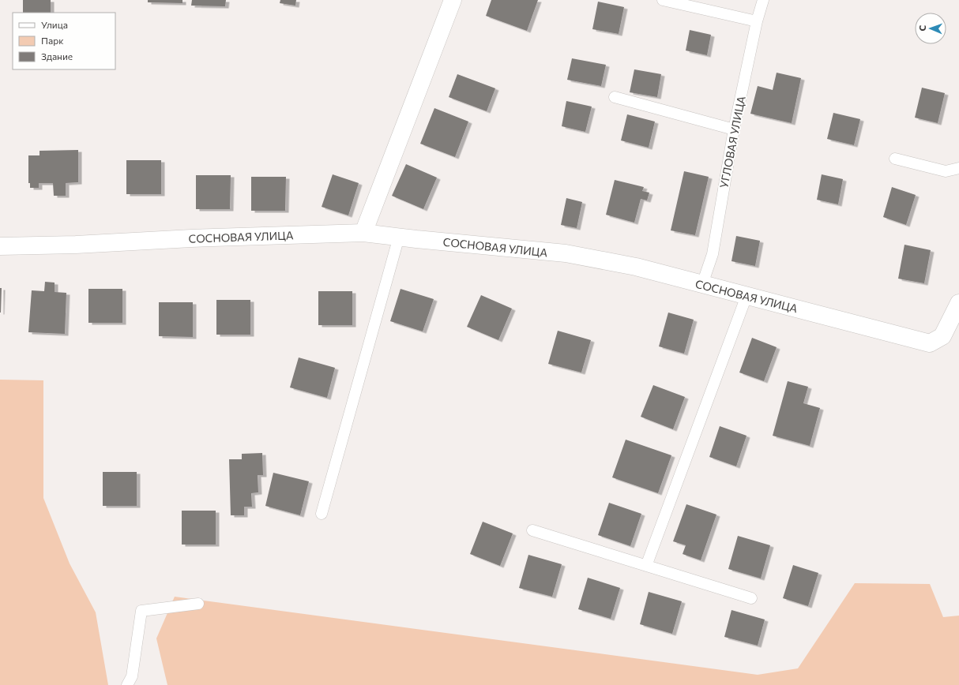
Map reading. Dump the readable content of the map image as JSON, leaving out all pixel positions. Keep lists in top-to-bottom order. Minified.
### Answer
{"streets":{"street":["СОСНОВАЯ УЛИЦА"],"lane":["УГЛОВАЯ УЛИЦА"]},"crossings":[["УГЛОВАЯ УЛИЦА","СОСНОВАЯ УЛИЦА"]],"legend":["Улица","Парк","Здание"],"north":"left"}
